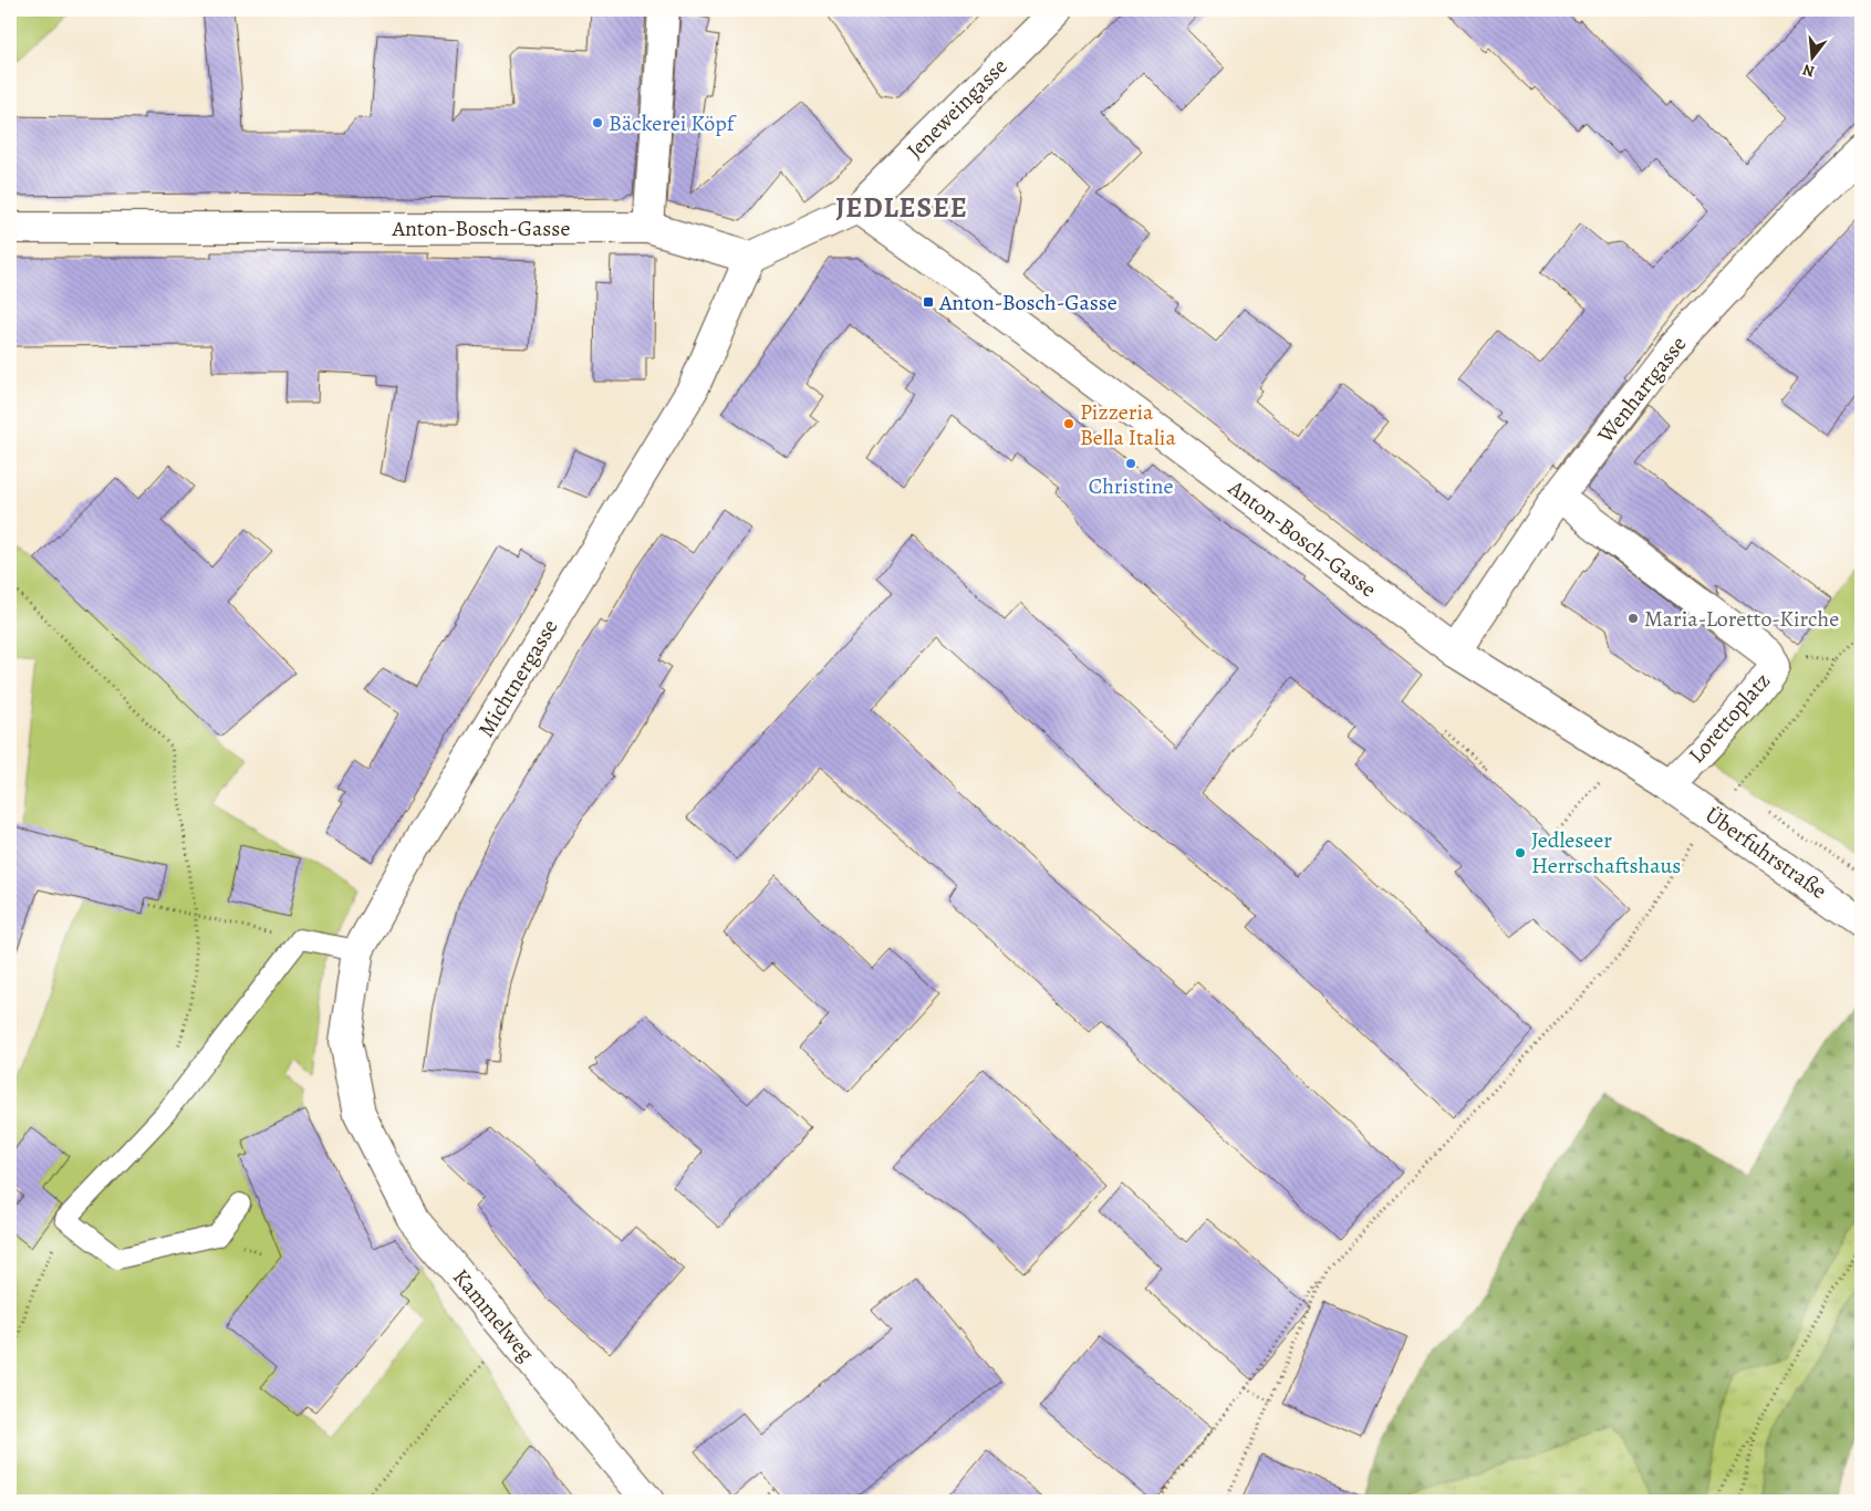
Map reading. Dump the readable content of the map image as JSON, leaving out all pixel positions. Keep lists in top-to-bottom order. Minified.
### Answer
{"streets":{"street":["Jeneweingasse","Anton-Bosch-Gasse","Wenhartgasse","Michtnergasse","Lorettoplatz","Überfuhrstraße","Kammelweg"]},"crossings":[["Jeneweingasse","Anton-Bosch-Gasse"],["Anton-Bosch-Gasse","Wenhartgasse"],["Anton-Bosch-Gasse","Michtnergasse"],["Wenhartgasse","Lorettoplatz"],["Michtnergasse","Kammelweg"],["Lorettoplatz","Überfuhrstraße"]],"districts":["JEDLESEE"],"places":{"other":["Bäckerei Köpf","Pizzeria Bella Italia","Christine","Maria-Loretto-Kirche","Jedleseer Herrschaftshaus"],"transit":["Anton-Bosch-Gasse"]},"north":"bottom"}
